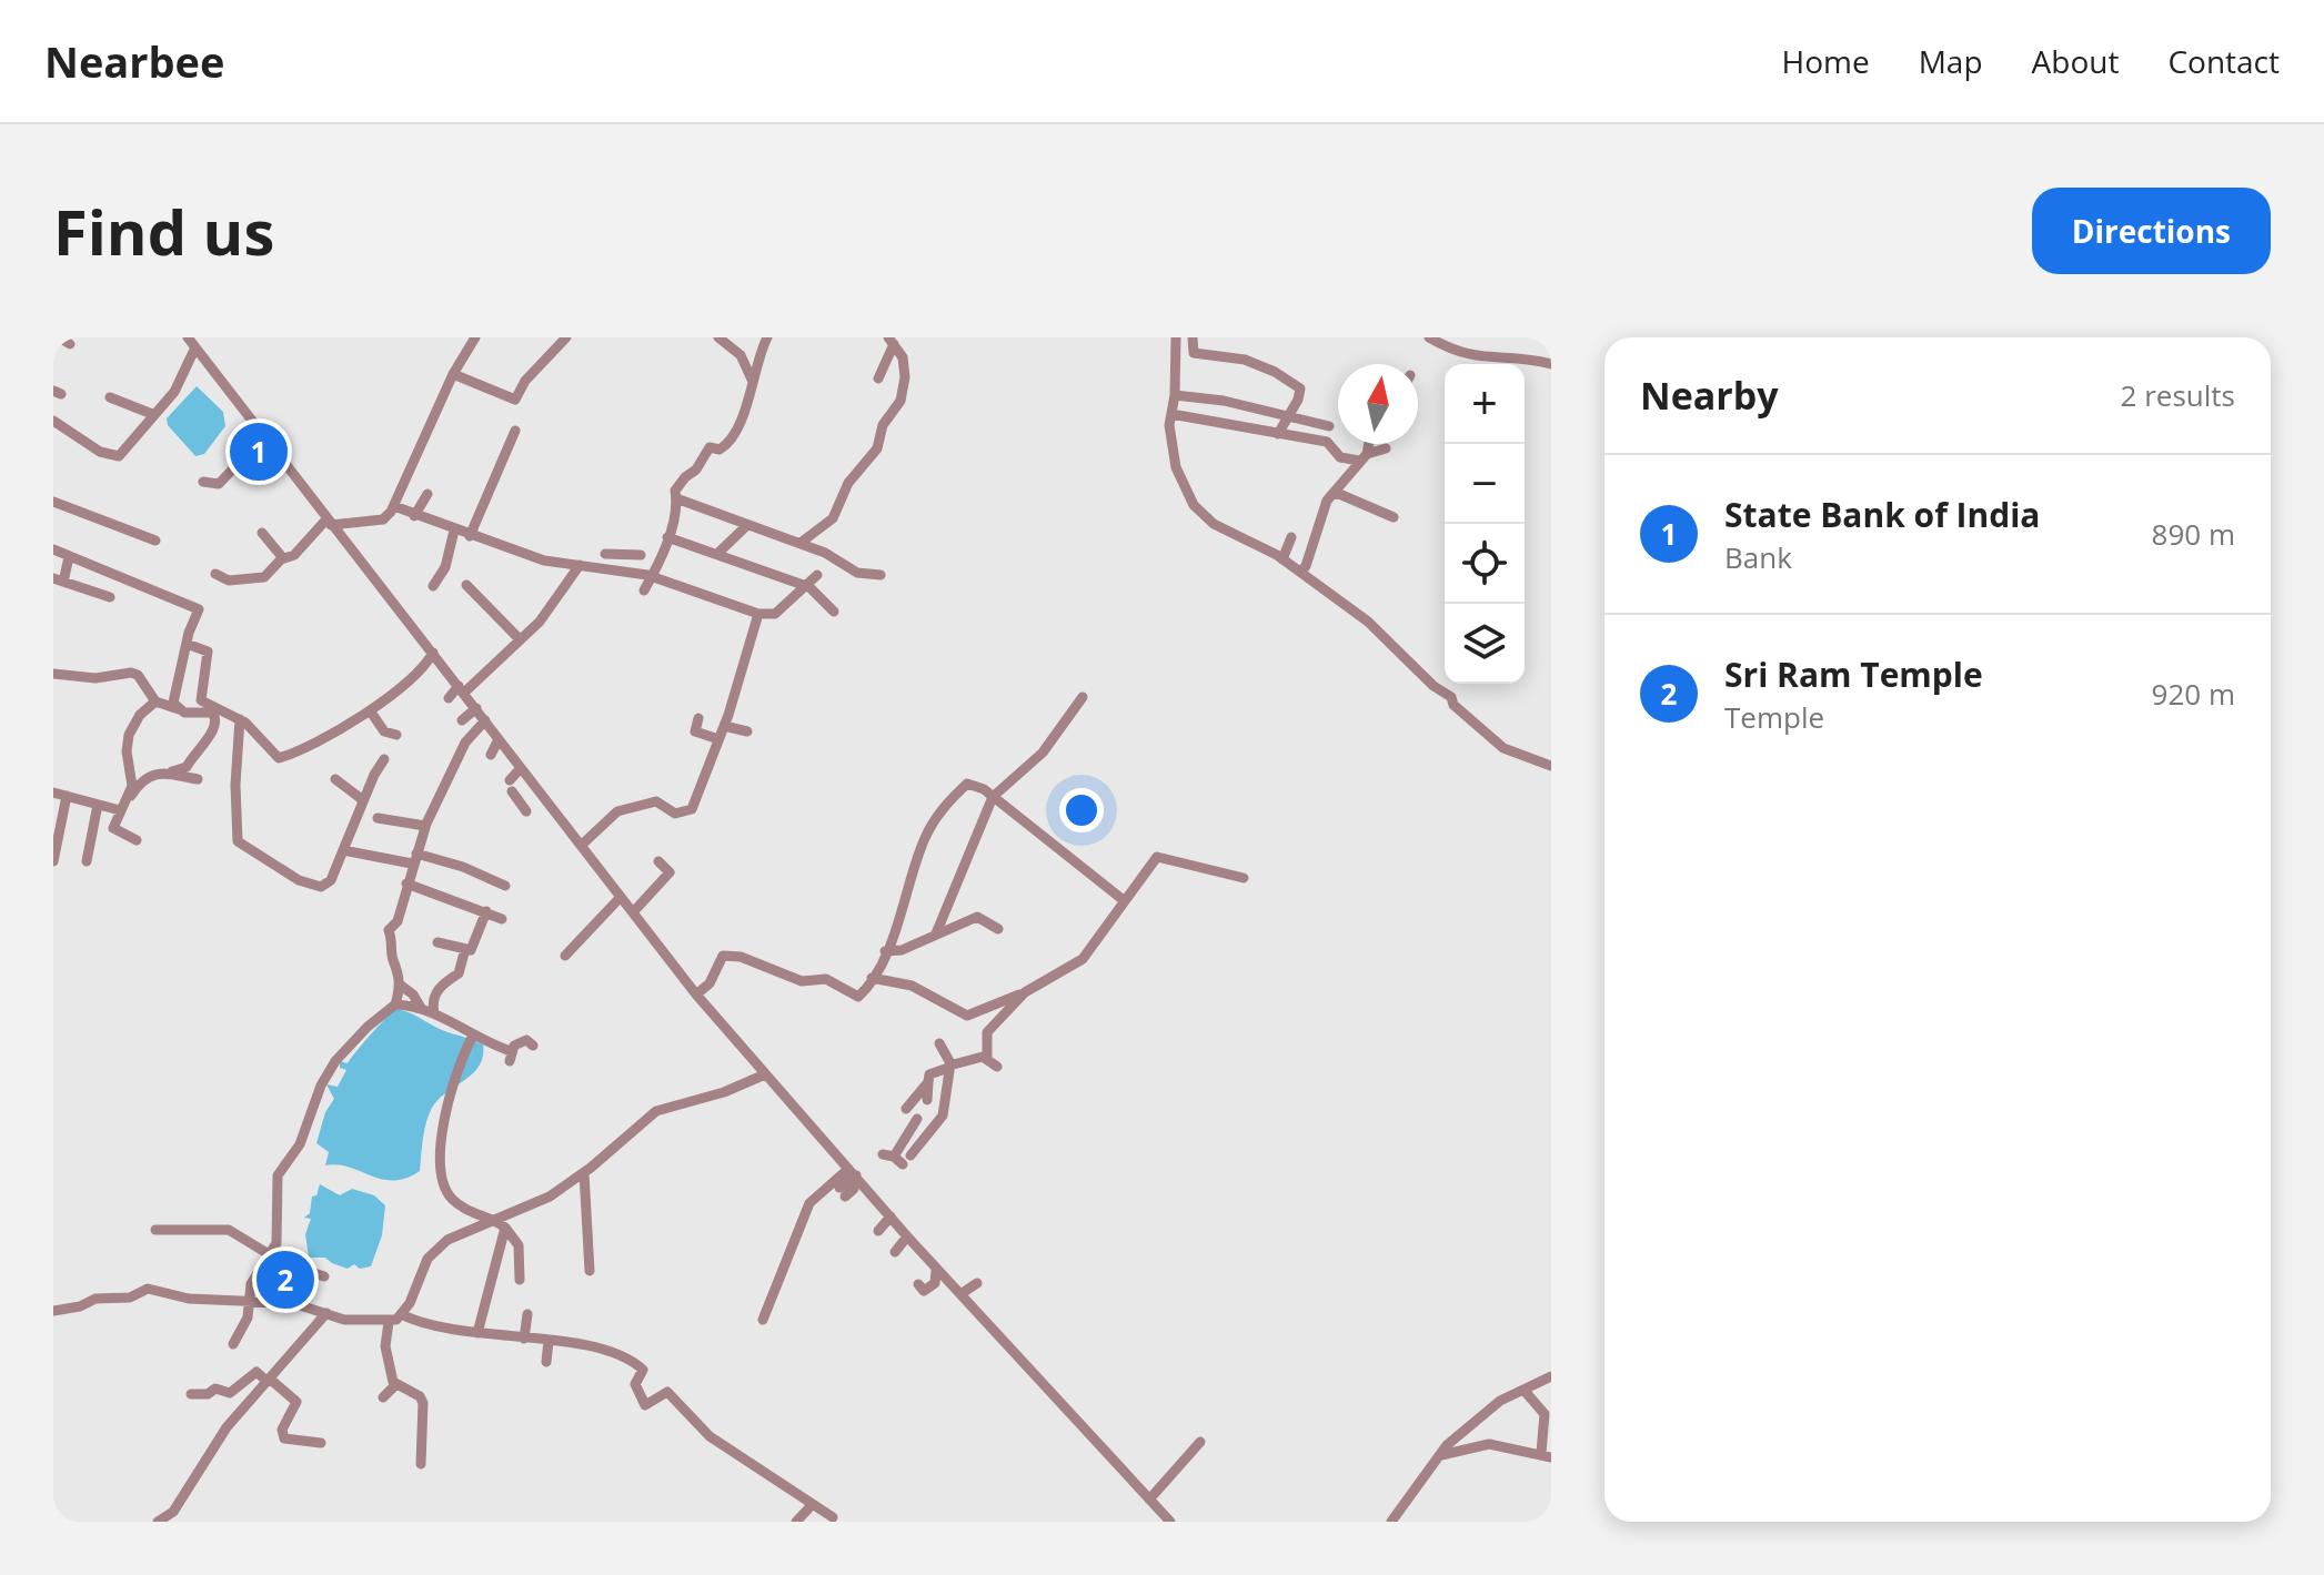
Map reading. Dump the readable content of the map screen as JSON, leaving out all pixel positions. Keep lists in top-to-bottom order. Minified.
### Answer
{"north":"top","page":{"header":"Nearbee","nav":["Home","Map","About","Contact"],"buttons":"Directions","title":"Find us","heading":["Nearby","2 results"],"map_buttons":["+","−"],"pins":["1","2"],"list":[{"mark":"1","name":"State Bank of India","note":"Bank","value":"890 m"},{"mark":"2","name":"Sri Ram Temple","note":"Temple","value":"920 m"}]}}
